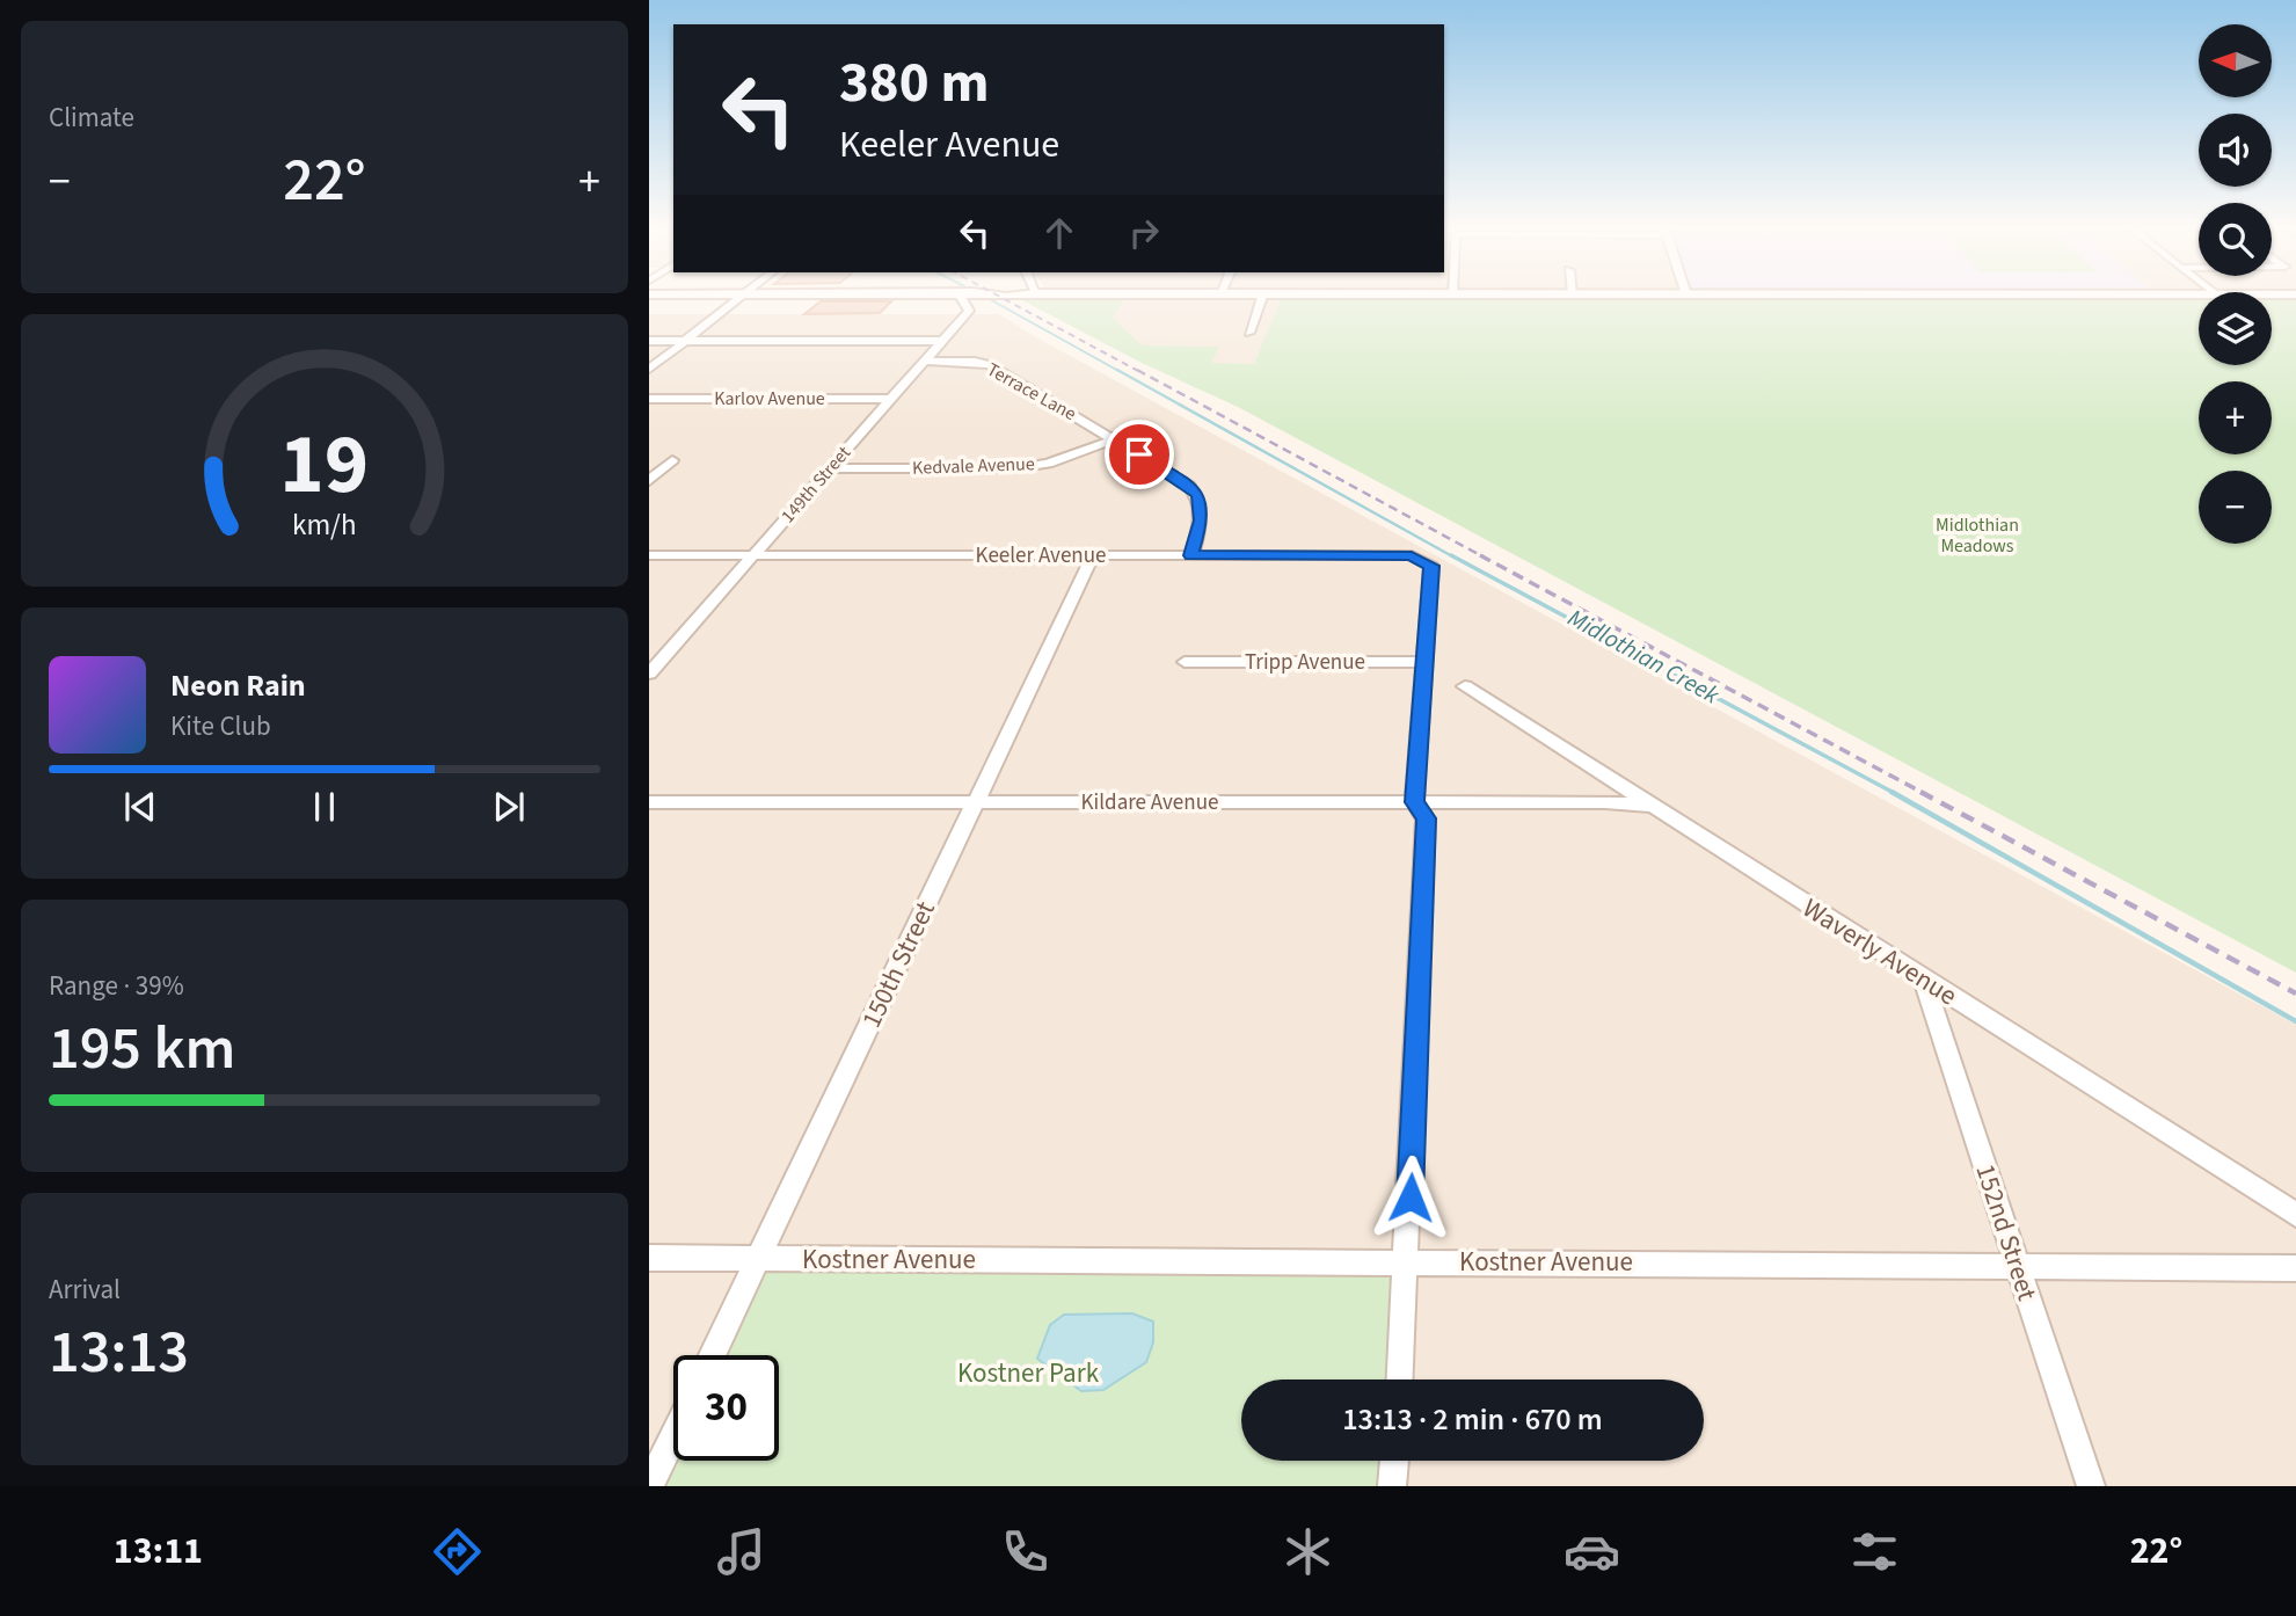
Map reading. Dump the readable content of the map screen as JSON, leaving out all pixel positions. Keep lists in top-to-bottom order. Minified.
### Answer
{"streets":{"street":["Terrace Lane","Karlov Avenue","Kedvale Avenue","149th Street","Keeler Avenue","Tripp Avenue","Kildare Avenue","Waverly Avenue","150th Street","152nd Street","Kostner Avenue"]},"crossings":[["Terrace Lane","Kedvale Avenue"],["Terrace Lane","149th Street"],["Terrace Lane","Keeler Avenue"],["Karlov Avenue","149th Street"],["Kedvale Avenue","149th Street"],["149th Street","Keeler Avenue"],["Keeler Avenue","Tripp Avenue"],["Keeler Avenue","150th Street"],["Kildare Avenue","Waverly Avenue"],["Kildare Avenue","150th Street"],["Waverly Avenue","152nd Street"],["150th Street","Kostner Avenue"],["152nd Street","Kostner Avenue"]],"water":["Midlothian Creek"],"parks":["Midlothian Meadows","Kostner Park"],"north":"left","page":{"tile":["Climate",["Range · 39%","195 km"],["Arrival","13:13"]],"map_buttons":["+","−"],"turn":["380 m","Keeler Avenue"],"heat":["−","22°","+"],"song":["Neon Rain","Kite Club"],"limit":"30","trip":"13:13 · 2 min · 670 m","tabs":["13:11","22°"],"gauge":["19","km/h"]}}
